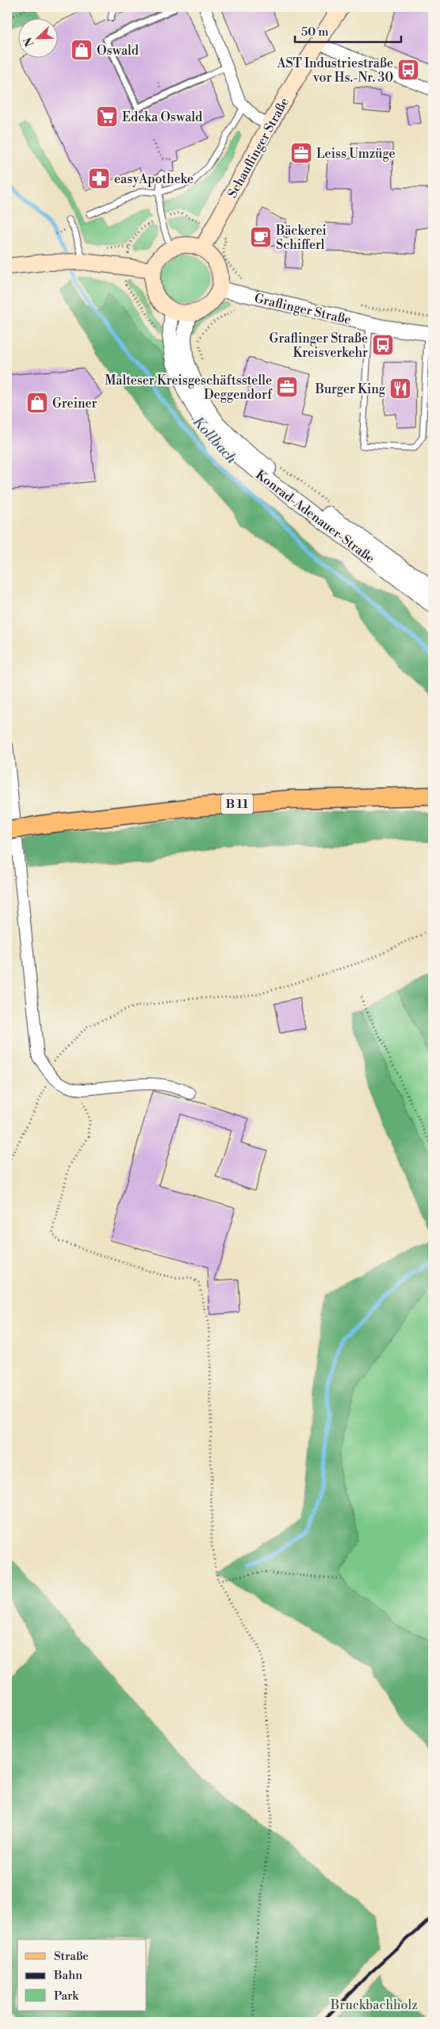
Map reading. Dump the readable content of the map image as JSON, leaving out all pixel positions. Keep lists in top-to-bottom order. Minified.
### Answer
{"streets":{"main road":["Schauflinger Straße","B 11"],"street":["Graflinger Straße","Konrad-Adenauer-Straße"]},"crossings":[["Schauflinger Straße","Graflinger Straße"],["Schauflinger Straße","Konrad-Adenauer-Straße"],["Graflinger Straße","Konrad-Adenauer-Straße"]],"water":["Kollbach"],"parks":["Bruckbachholz"],"places":{"shop":["Oswald","Greiner"],"bus stop":["AST Industriestraße vor Hs.-Nr. 30","Graflinger Straße Kreisverkehr"],"supermarket":["Edeka Oswald"],"office":["Leiss Umzüge","Malteser Kreisgeschäftsstelle Deggendorf"],"pharmacy":["easyApotheke"],"cafe":["Bäckerei Schifferl"],"restaurant":["Burger King"]},"legend":["Straße","Bahn","Park"],"scale_bar":"50 m","north":"bottom left"}
